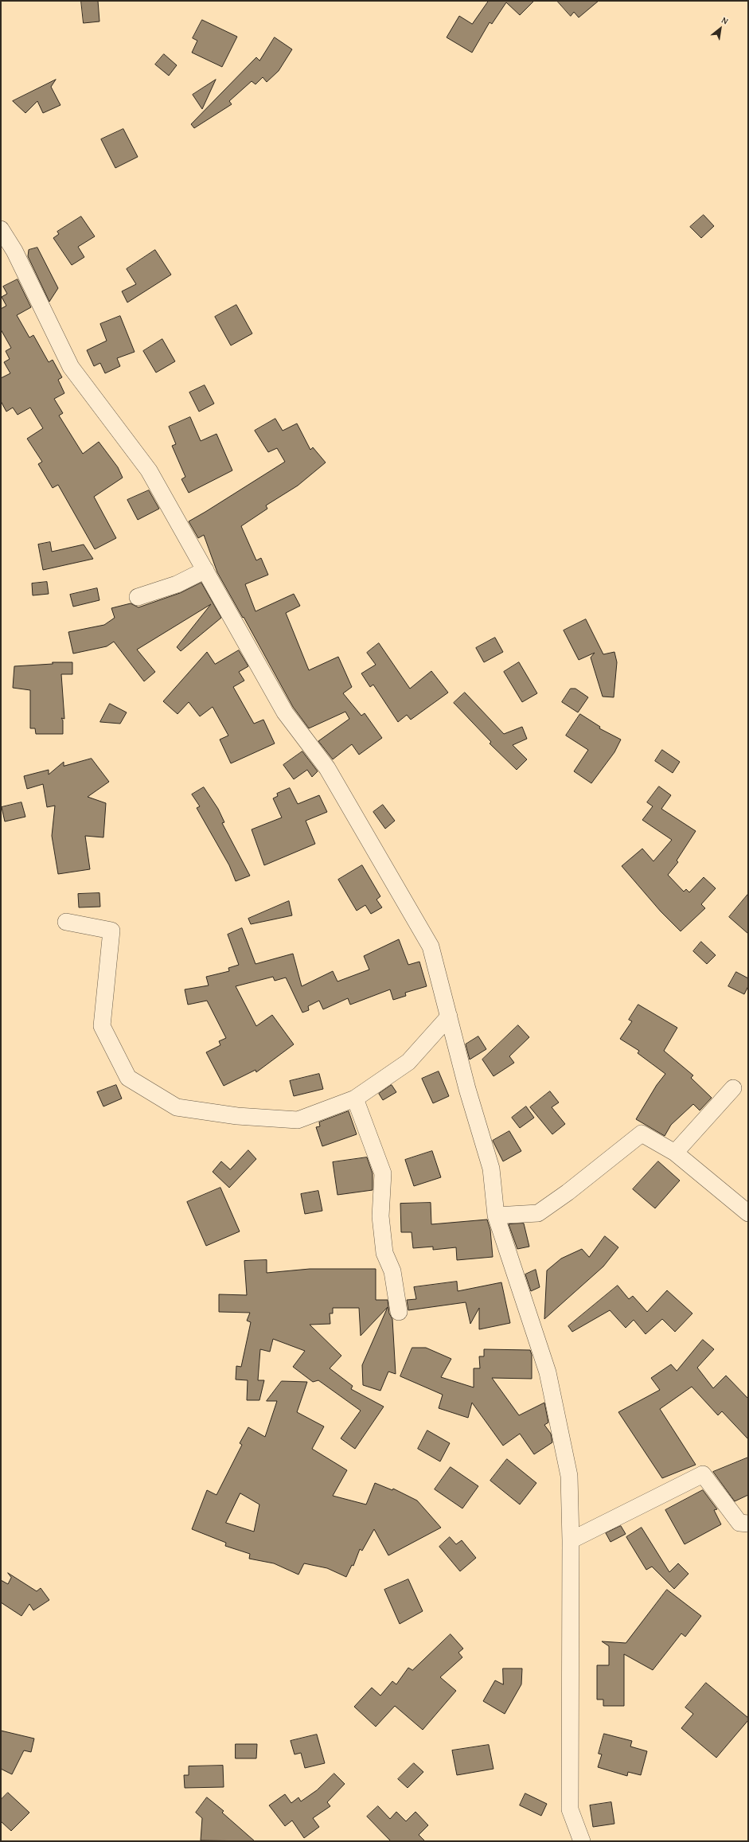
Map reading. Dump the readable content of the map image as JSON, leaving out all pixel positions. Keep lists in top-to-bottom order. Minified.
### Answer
{"north":"top right"}
